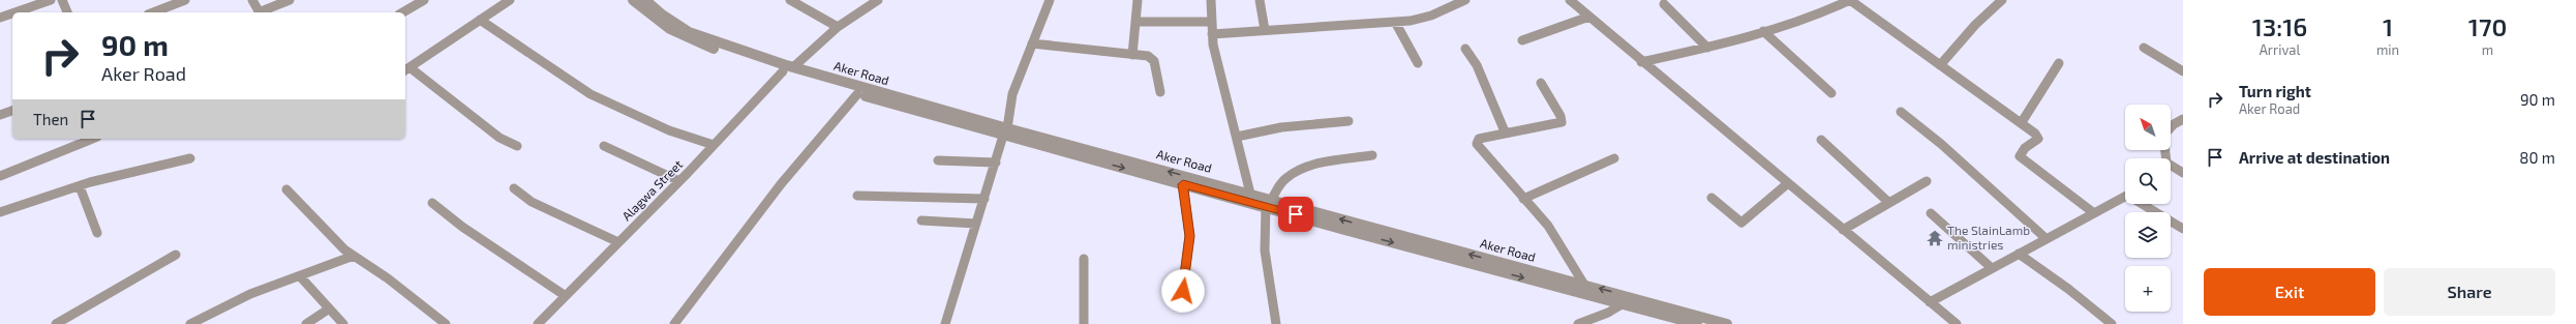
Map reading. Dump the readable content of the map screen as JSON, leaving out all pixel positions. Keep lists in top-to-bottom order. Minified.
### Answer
{"streets":{"street":["Aker Road","Alagwa Street"]},"crossings":[["Aker Road","Alagwa Street"]],"places":{"temple":["The SlainLamb ministries"]},"north":"top left","page":{"eta":["13:16","Arrival","1","min","170","m"],"turn":["90 m","Aker Road"],"list":[{"name":"Turn right","note":"Aker Road","value":"90 m"},{"name":"Arrive at destination","value":"80 m"}],"then":"Then","map_buttons":"+","buttons":["Exit","Share"]}}
